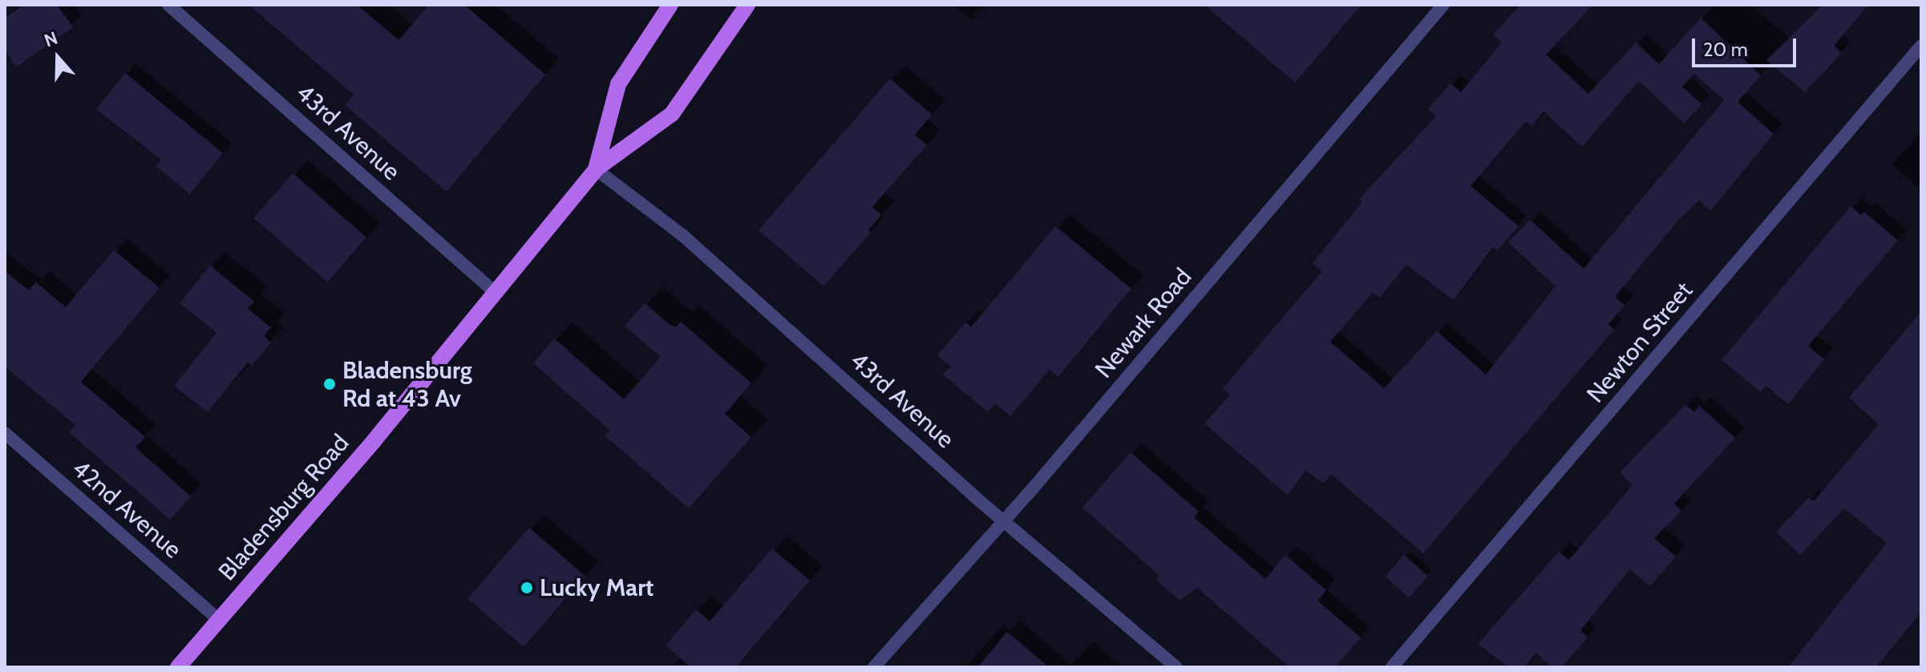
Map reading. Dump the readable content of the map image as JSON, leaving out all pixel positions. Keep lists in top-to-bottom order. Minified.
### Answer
{"streets":{"main road":["Bladensburg Road"],"street":["43rd Avenue","Newark Road","Newton Street","42nd Avenue"]},"crossings":[["43rd Avenue","Newark Road"],["43rd Avenue","Bladensburg Road"],["Bladensburg Road","42nd Avenue"]],"places":["Bladensburg Rd at 43 Av","Lucky Mart"],"scale_bar":"20 m","north":"top"}
